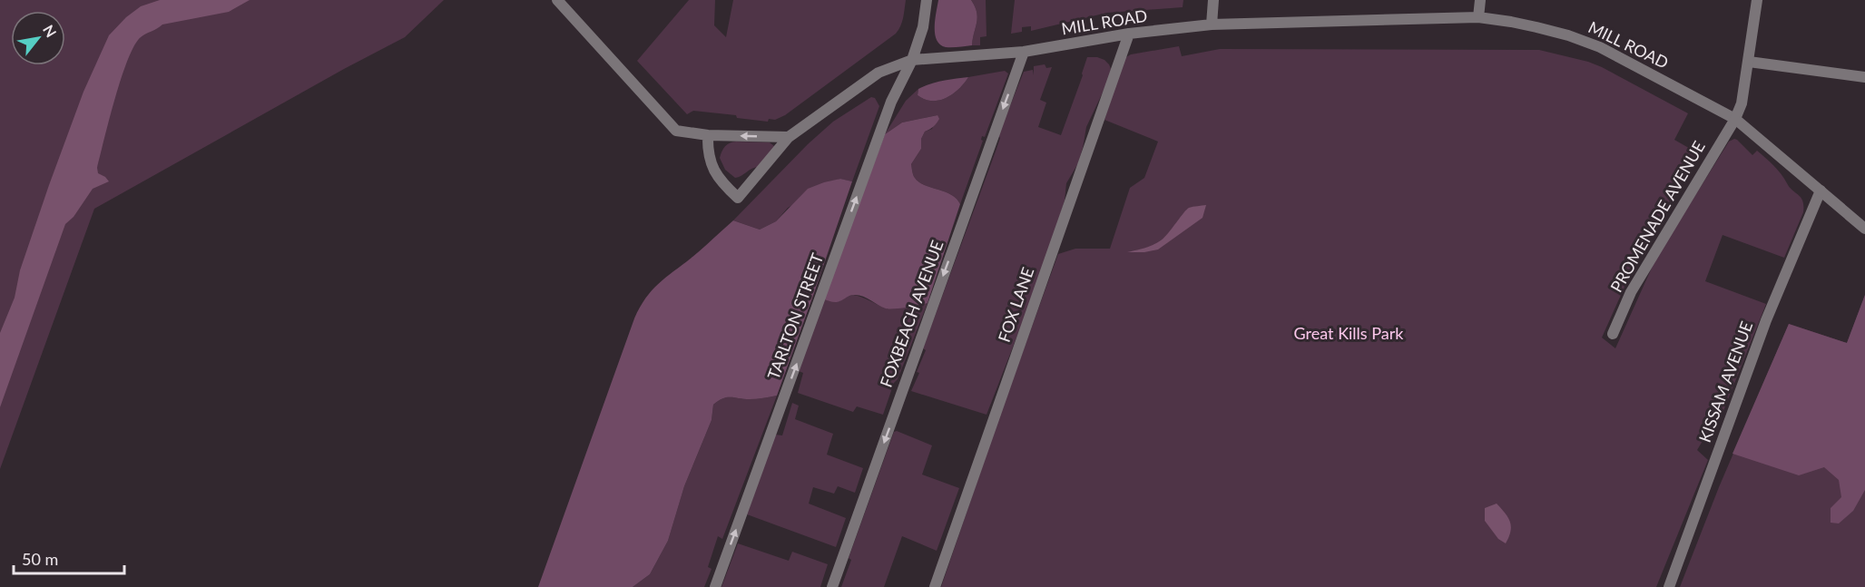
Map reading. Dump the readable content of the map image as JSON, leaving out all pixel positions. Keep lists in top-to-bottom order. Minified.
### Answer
{"streets":{"street":["MILL ROAD","PROMENADE AVENUE","FOX LANE","FOXBEACH AVENUE","TARLTON STREET","KISSAM AVENUE"]},"crossings":[["MILL ROAD","PROMENADE AVENUE"],["MILL ROAD","FOX LANE"],["MILL ROAD","FOXBEACH AVENUE"],["MILL ROAD","TARLTON STREET"],["MILL ROAD","KISSAM AVENUE"]],"one_way":["FOXBEACH AVENUE","TARLTON STREET"],"parks":["Great Kills Park"],"scale_bar":"50 m","north":"top right"}
